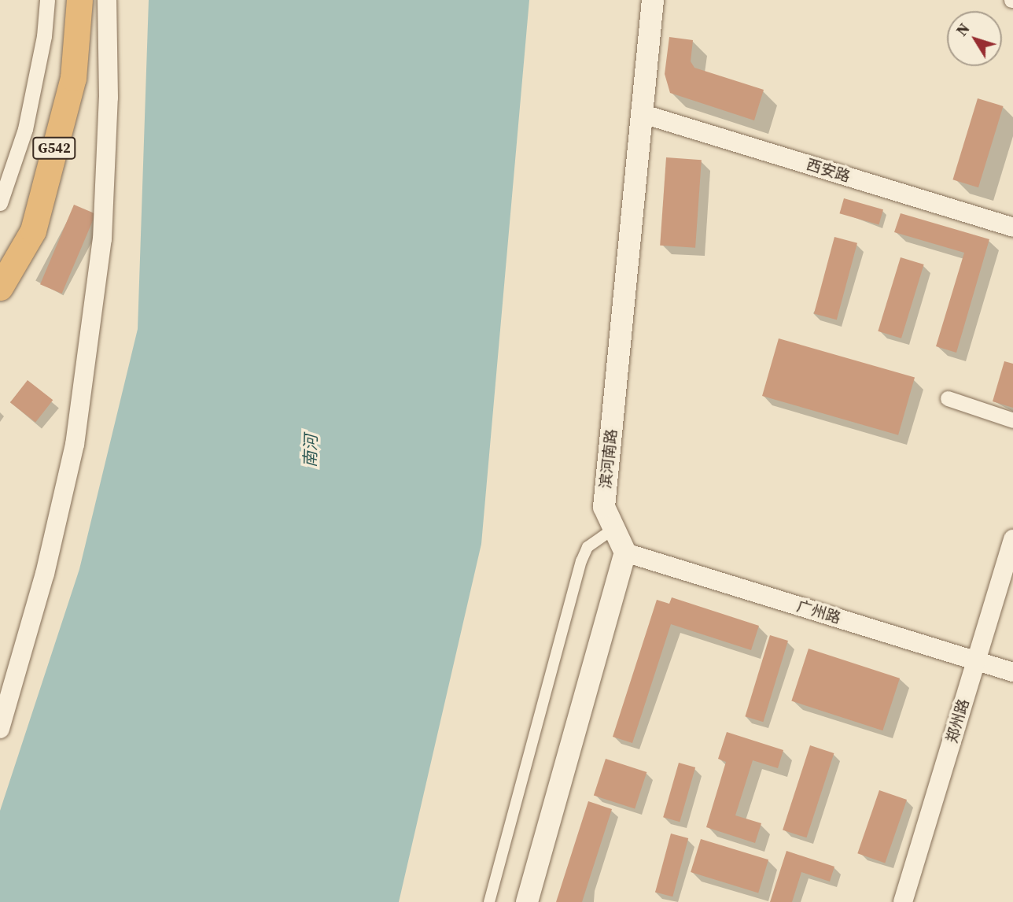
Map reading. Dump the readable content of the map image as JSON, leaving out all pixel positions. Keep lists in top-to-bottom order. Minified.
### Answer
{"streets":{"highway":["G542"],"main road":["滨河南路"],"street":["西安路","广州路","郑州路"]},"crossings":[["西安路","滨河南路"],["滨河南路","广州路"],["广州路","郑州路"]],"water":["南河"],"north":"top left"}
